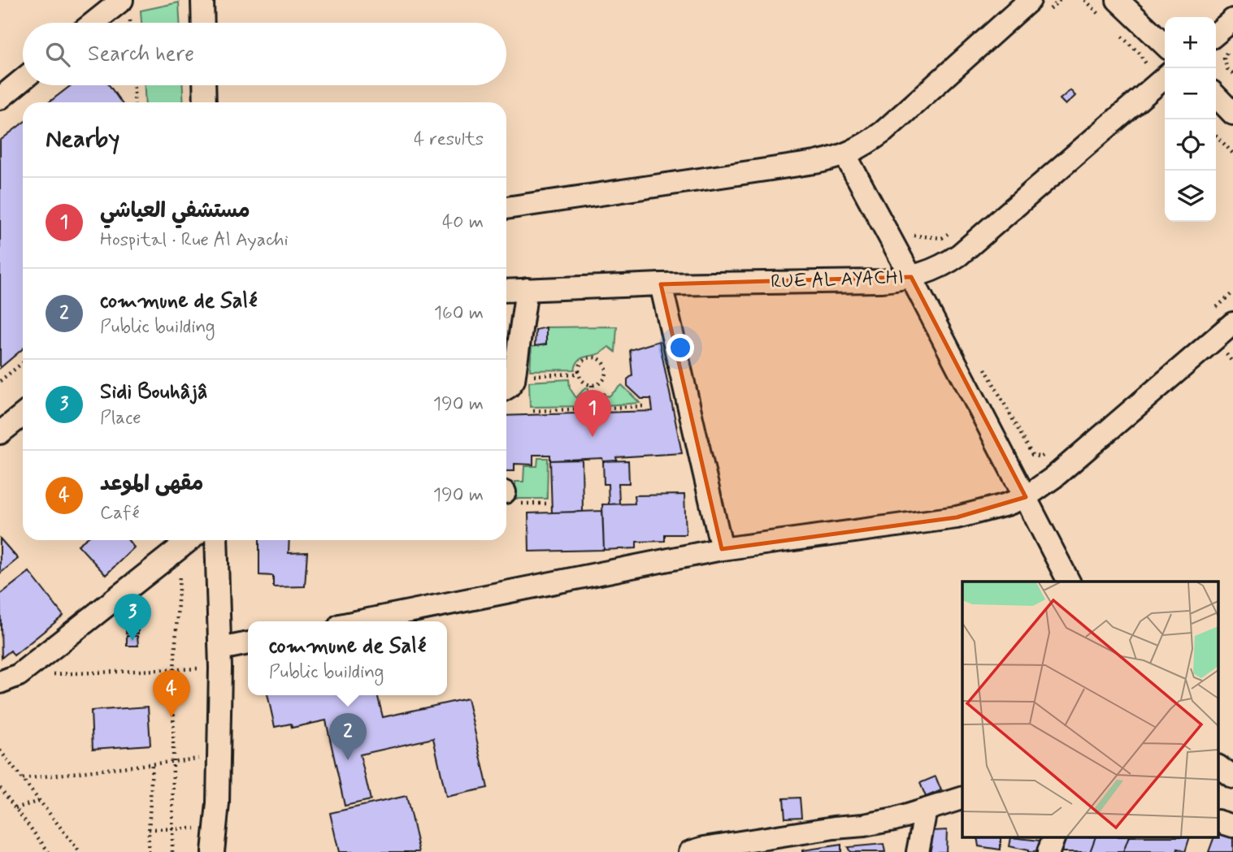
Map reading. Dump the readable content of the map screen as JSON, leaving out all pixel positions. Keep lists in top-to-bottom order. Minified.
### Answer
{"streets":{"street":["RUE AL AYACHI"]},"page":{"map_buttons":["+","−"],"search":"Search here","heading":["Nearby","4 results"],"list":[{"mark":"1","name":"مستشفي العياشي","note":"Hospital · Rue Al Ayachi","value":"40 m"},{"mark":"2","name":"commune de Salé","note":"Public building","value":"160 m"},{"mark":"3","name":"Sidi Bouhâjâ","note":"Place","value":"190 m"},{"mark":"4","name":"مقهى الموعد","note":"Café","value":"190 m"}],"pins":["1","3","4","2"],"popup":["commune de Salé","Public building"]}}
